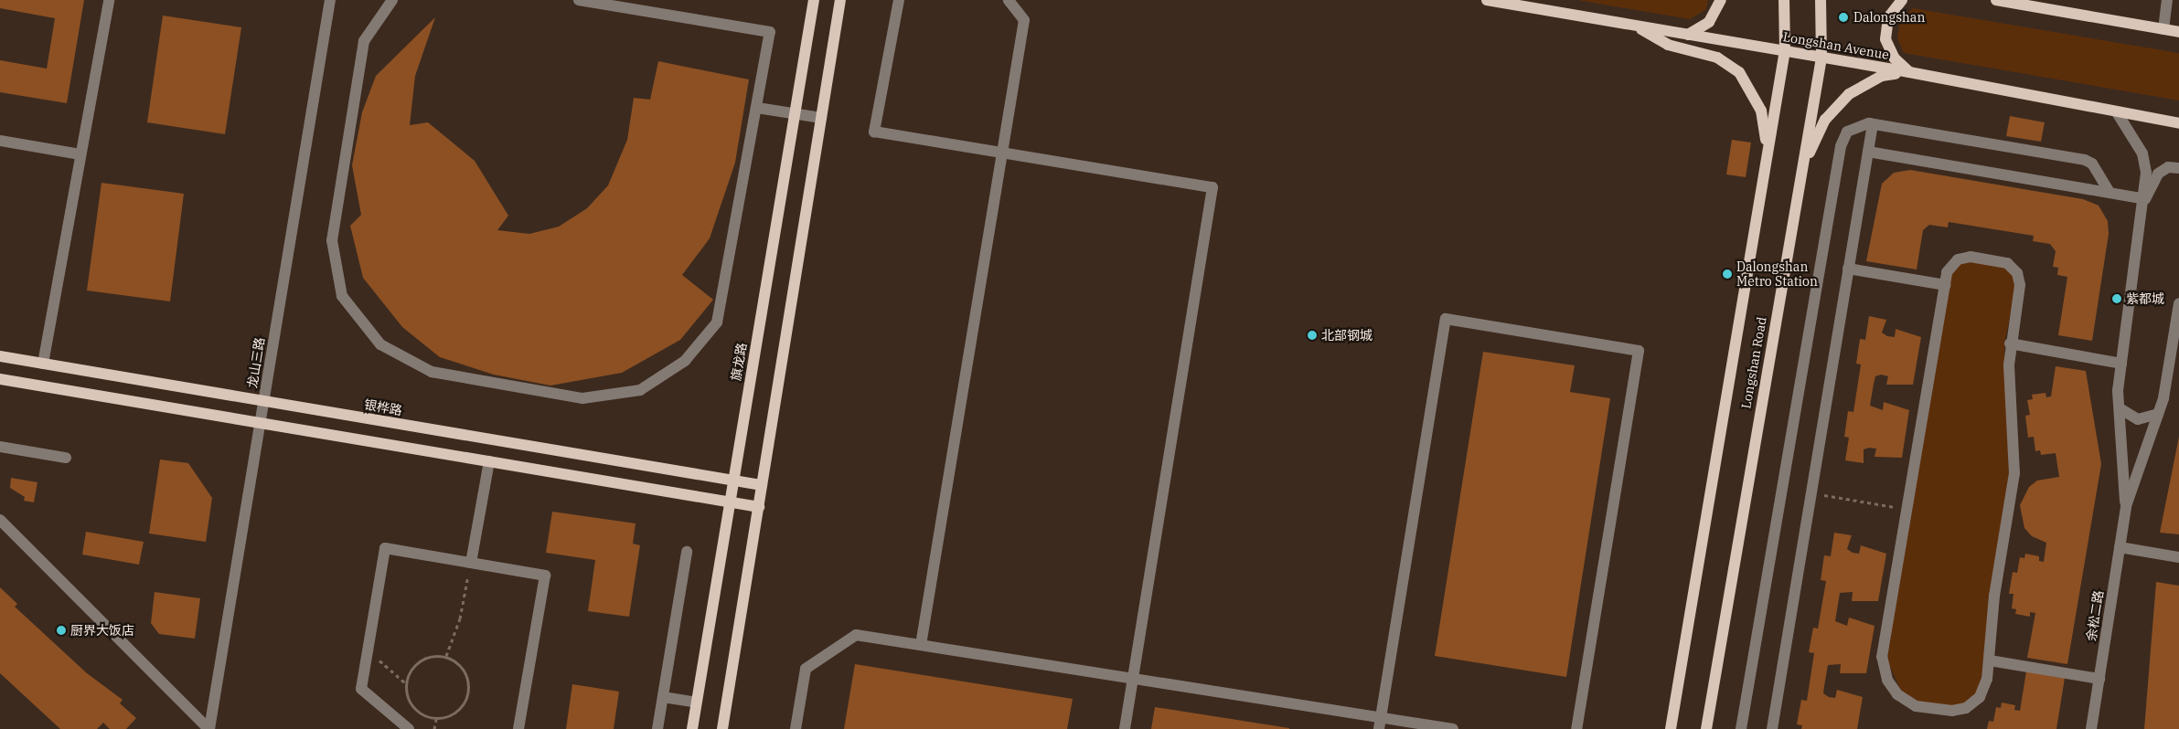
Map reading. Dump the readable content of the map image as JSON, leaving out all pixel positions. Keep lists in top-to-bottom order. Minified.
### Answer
{"streets":{"main road":["Longshan Avenue","旗龙路","Longshan Road","银桦路"],"street":["龙山三路","余松二路"]},"crossings":[["Longshan Avenue","Longshan Road"],["旗龙路","银桦路"],["龙山三路","银桦路"]],"places":["Dalongshan","Dalongshan Metro Station","紫都城","北部钢城","厨界大饭店"]}
